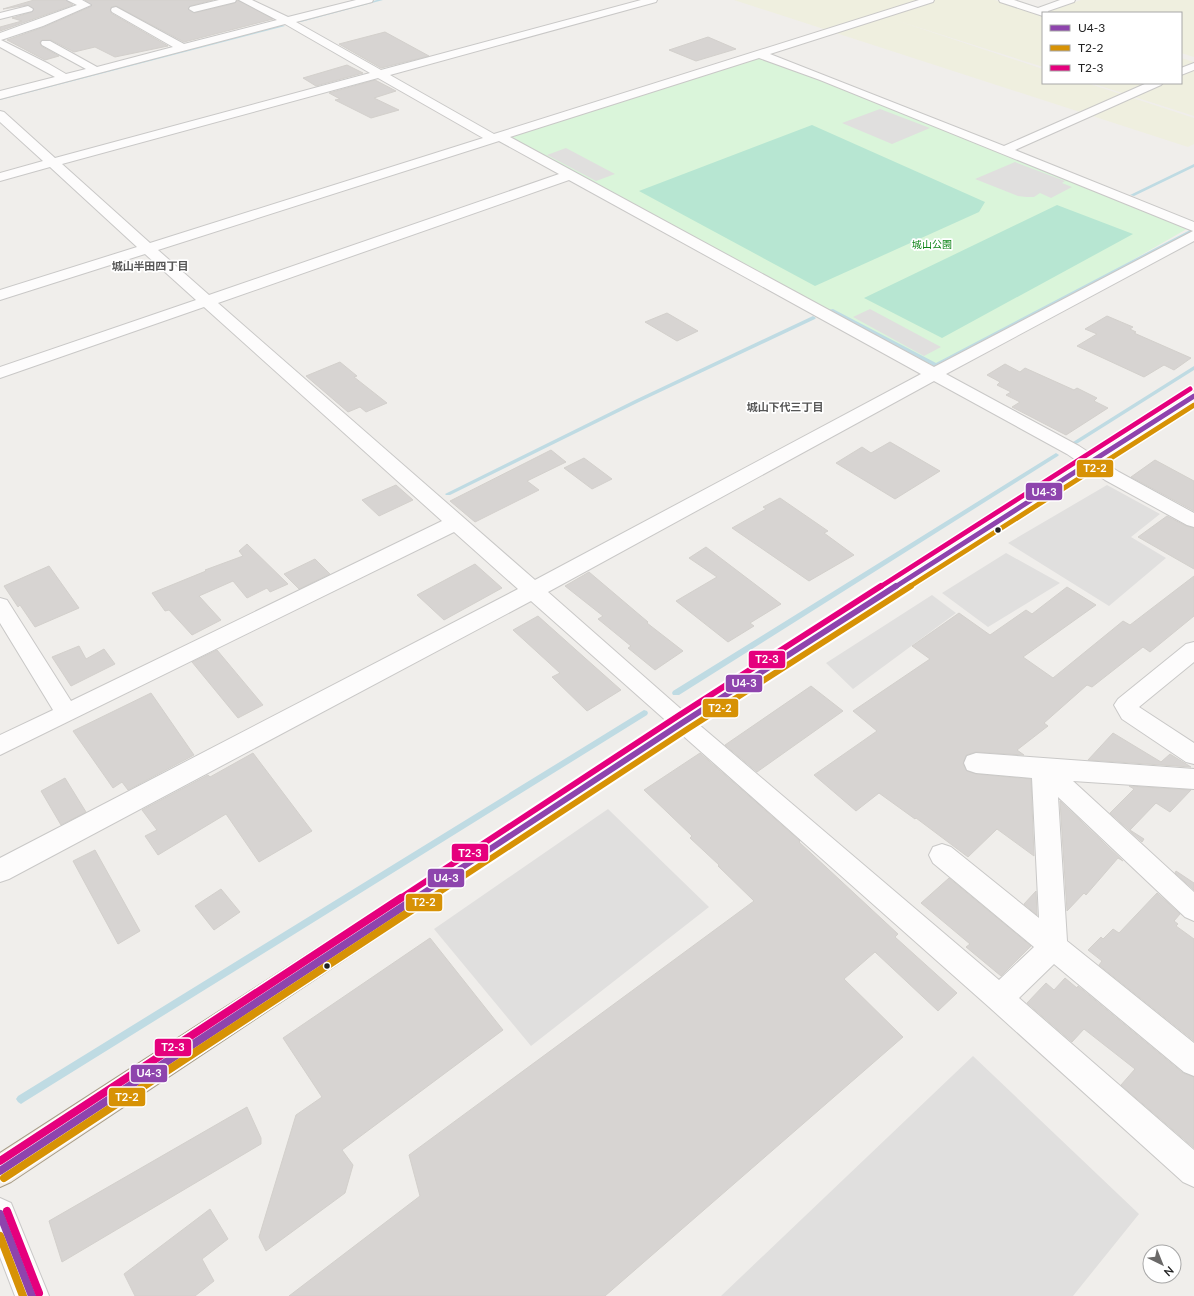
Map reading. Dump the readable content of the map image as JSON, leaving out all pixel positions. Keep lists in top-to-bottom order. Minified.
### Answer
{"districts":["城山半田四丁目","城山下代三丁目"],"parks":["城山公園"],"lines":["transit line T2-3","transit line U4-3","transit line T2-2"],"legend":["U4-3","T2-2","T2-3"],"north":"bottom right"}
